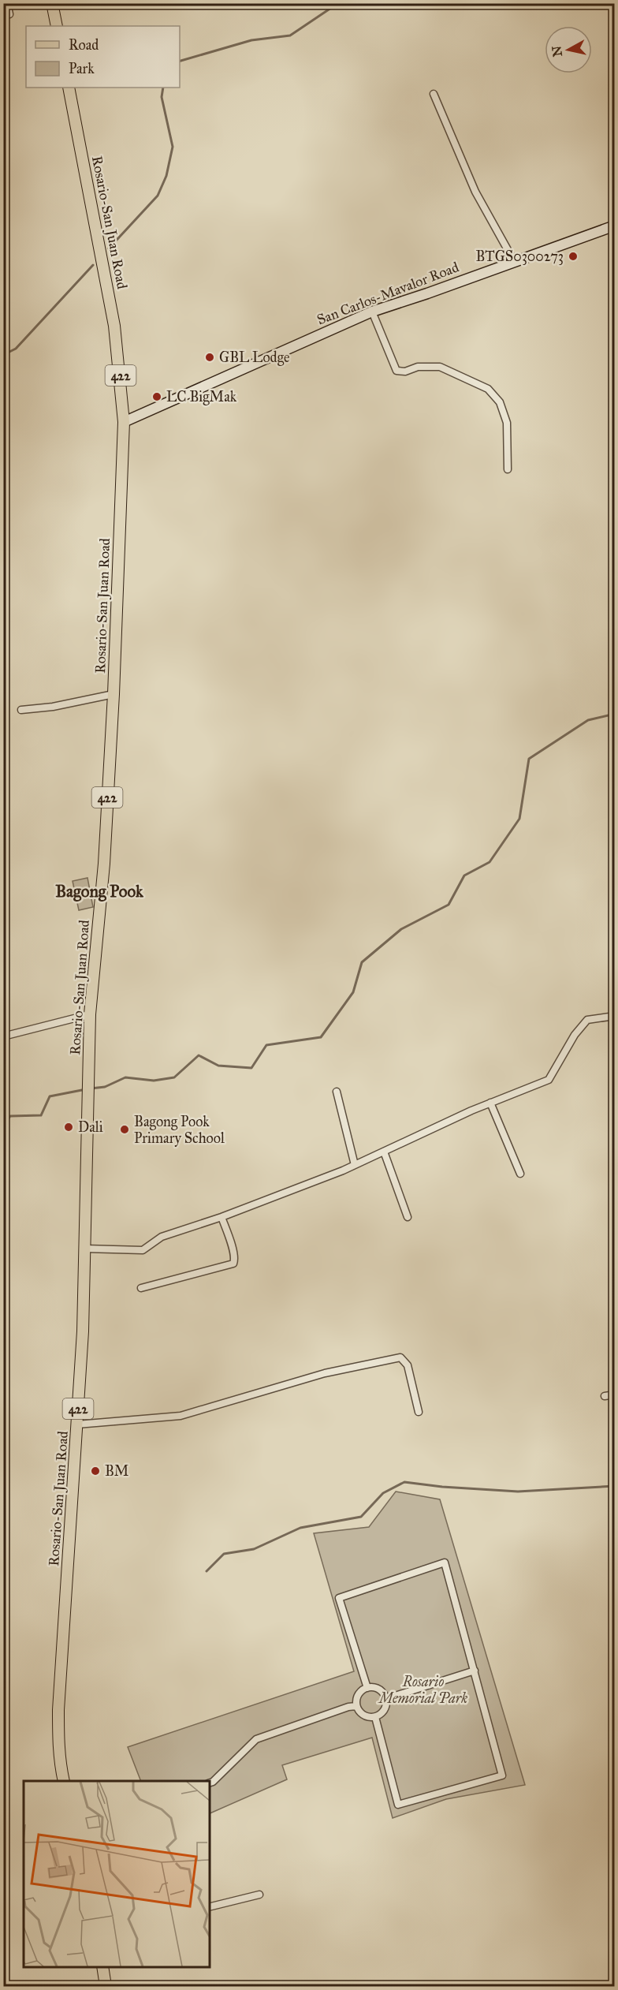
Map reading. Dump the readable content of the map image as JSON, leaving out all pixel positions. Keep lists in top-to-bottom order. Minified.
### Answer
{"streets":{"main road":["Rosario-San Juan Road","422"],"street":["San Carlos-Mavalor Road"]},"crossings":[["Rosario-San Juan Road","San Carlos-Mavalor Road"]],"districts":["Bagong Pook"],"parks":["Rosario Memorial Park"],"places":["BTGS0300273","GBL Lodge","LC BigMak","Dali","Bagong Pook Primary School","BM"],"legend":["Road","Park"],"north":"left"}
